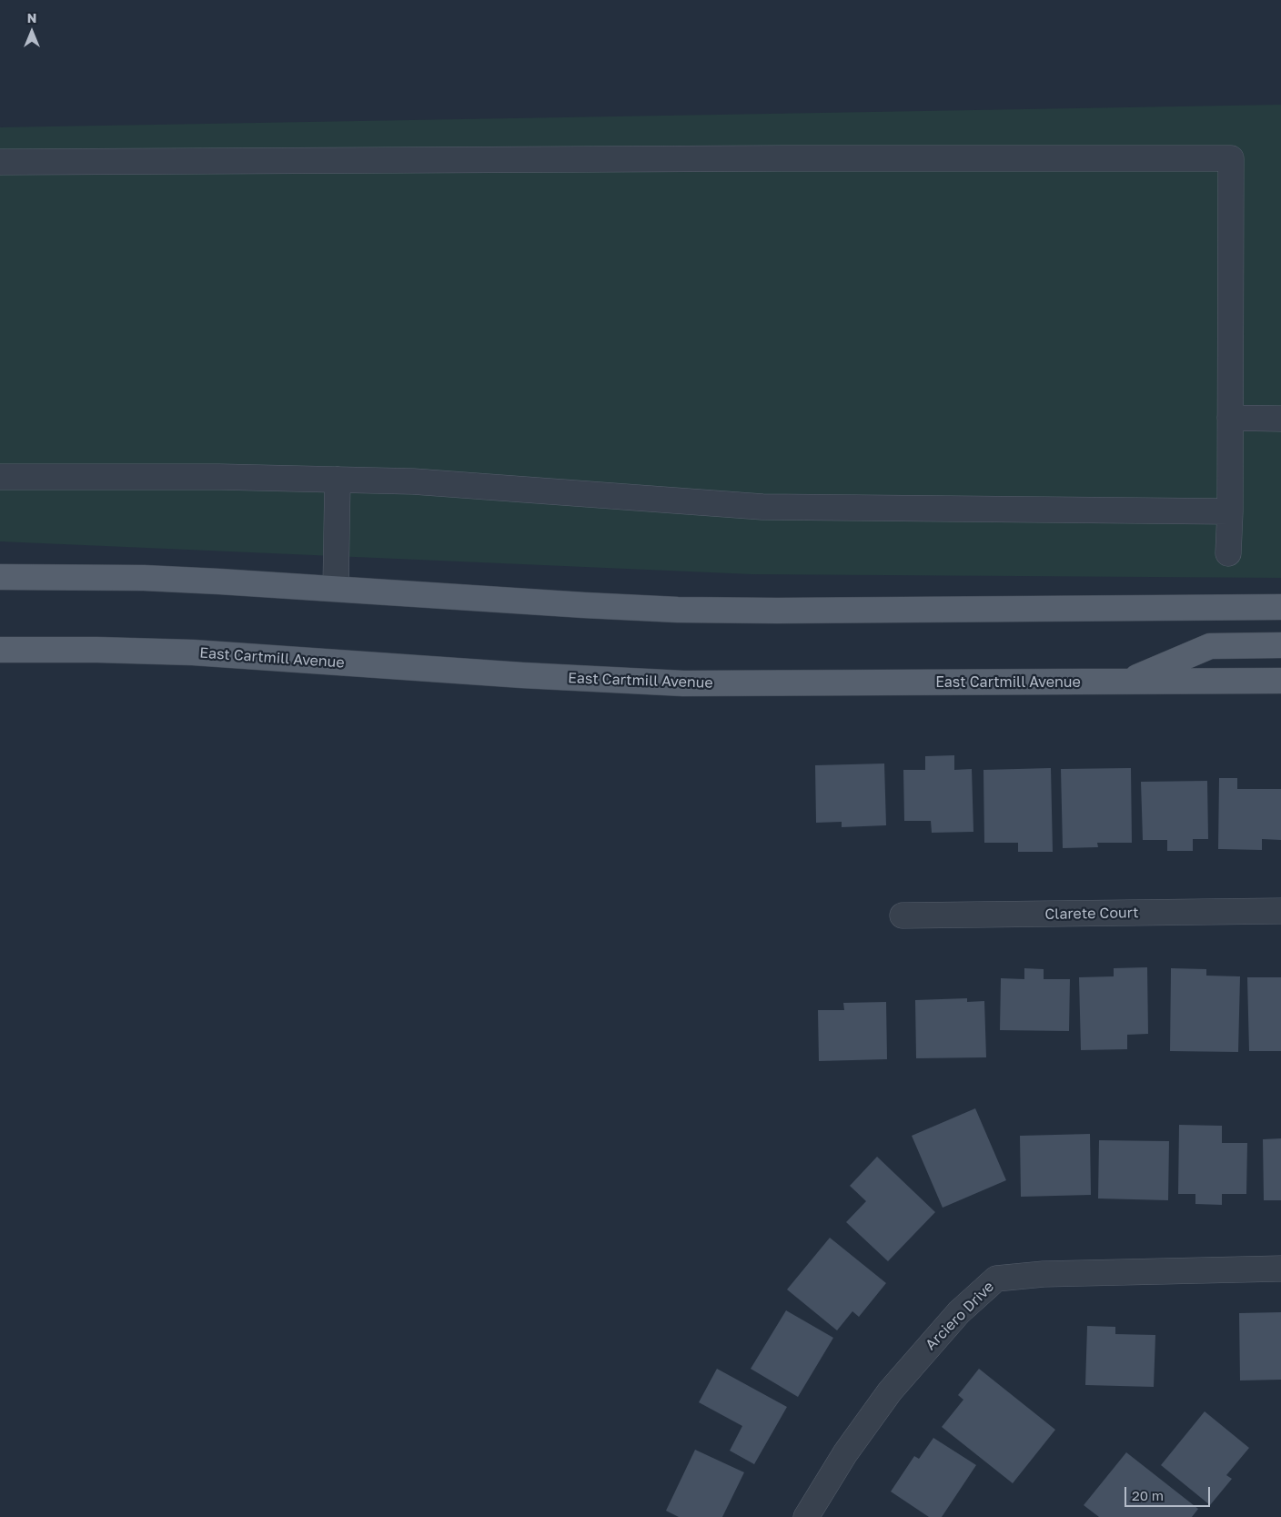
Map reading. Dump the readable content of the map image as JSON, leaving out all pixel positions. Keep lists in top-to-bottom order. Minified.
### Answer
{"streets":{"main road":["East Cartmill Avenue"],"street":["Clarete Court","Arciero Drive"]},"scale_bar":"20 m","north":"top"}
